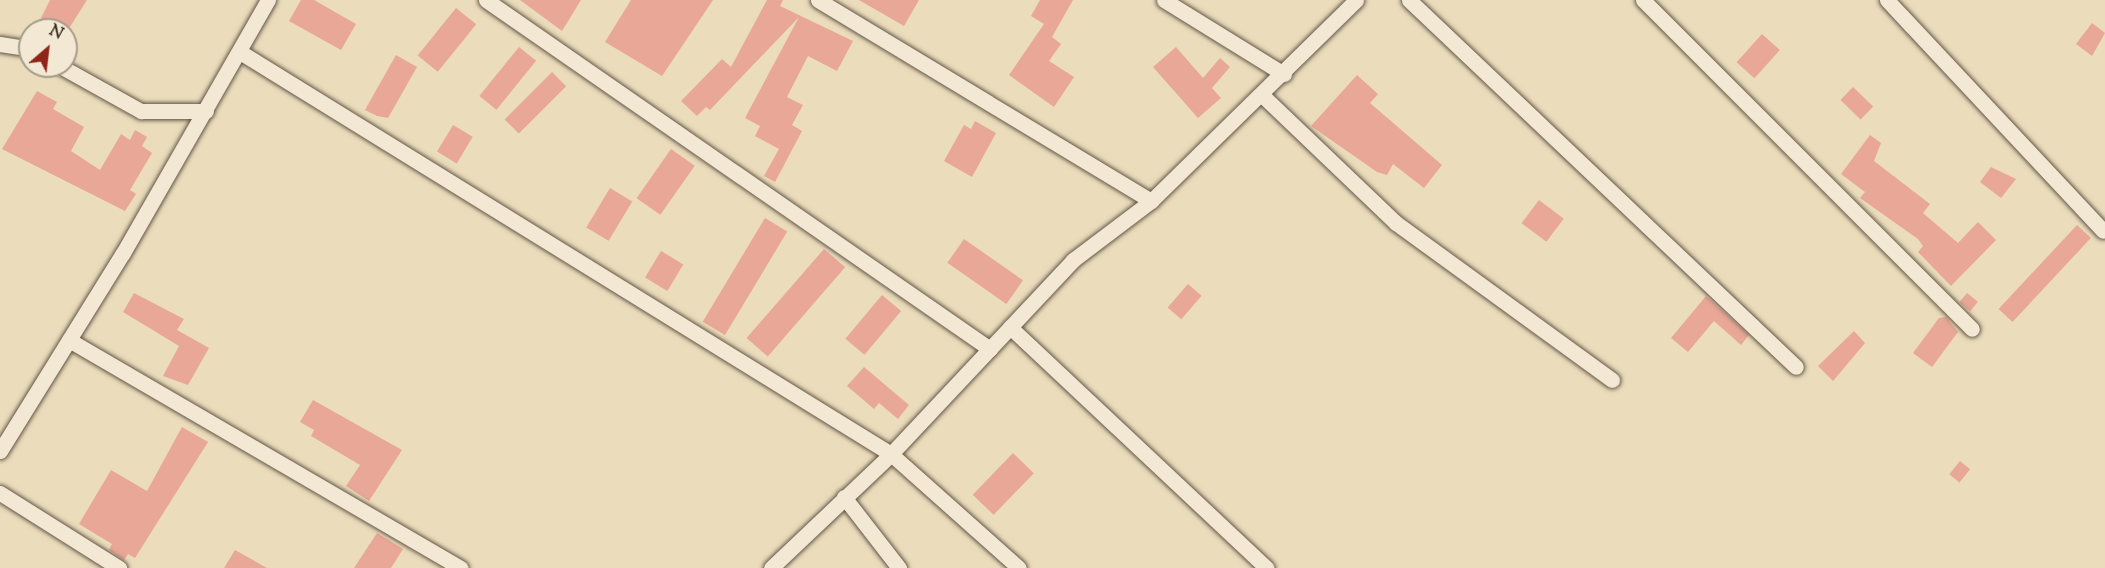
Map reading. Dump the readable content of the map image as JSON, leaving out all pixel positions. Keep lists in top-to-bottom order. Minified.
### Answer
{"north":"top right"}
